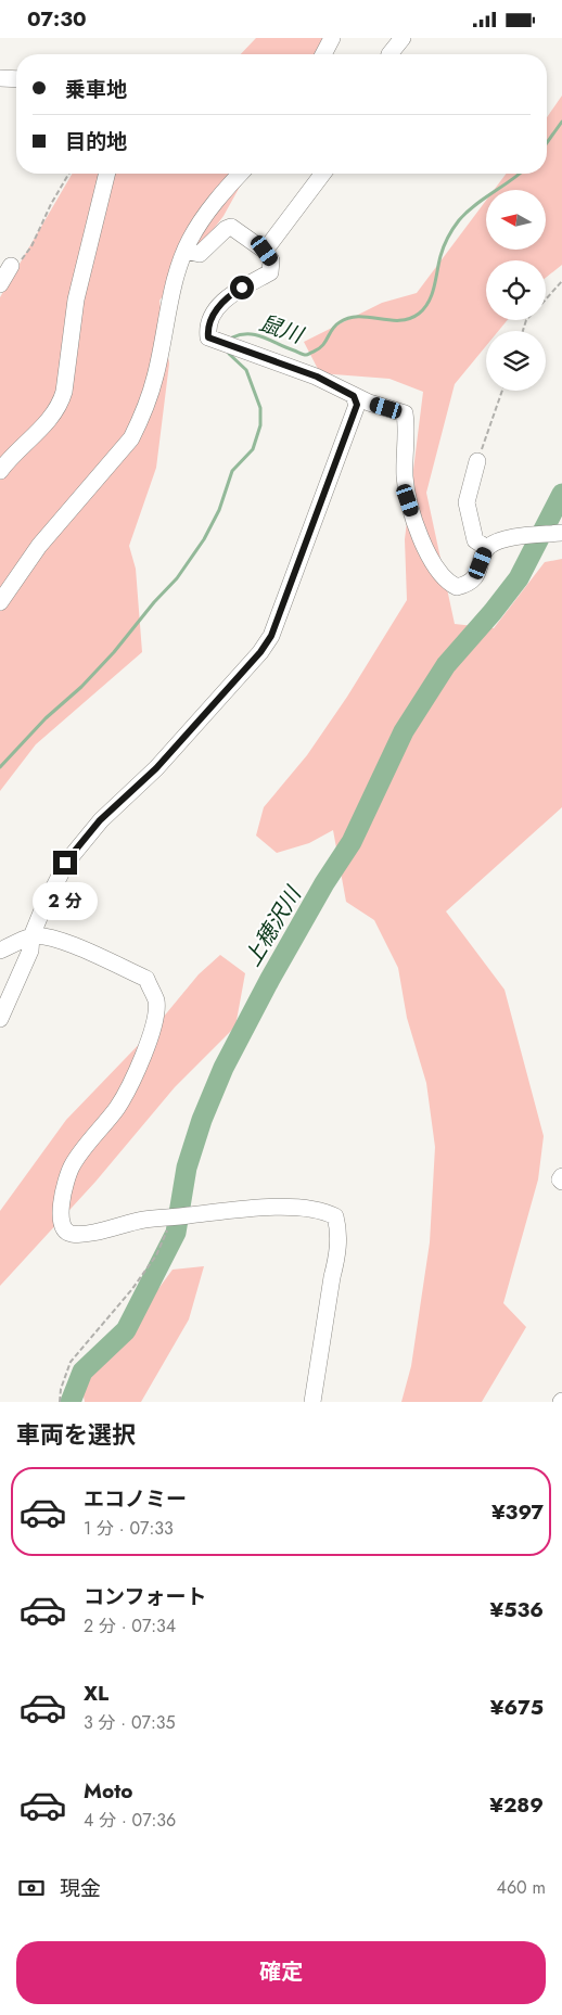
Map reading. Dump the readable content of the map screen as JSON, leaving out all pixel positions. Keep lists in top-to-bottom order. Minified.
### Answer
{"water":["鼠川","上穂沢川"],"north":"left","page":{"status":"07:30","banner":["乗車地","目的地"],"bubble":"2 分","heading":"車両を選択","list":[{"name":"エコノミー","note":"1 分 · 07:33","value":"¥397"},{"name":"コンフォート","note":"2 分 · 07:34","value":"¥536"},{"name":"XL","note":"3 分 · 07:35","value":"¥675"},{"name":"Moto","note":"4 分 · 07:36","value":"¥289"}],"pay":["現金","460 m"],"buttons":"確定"}}
